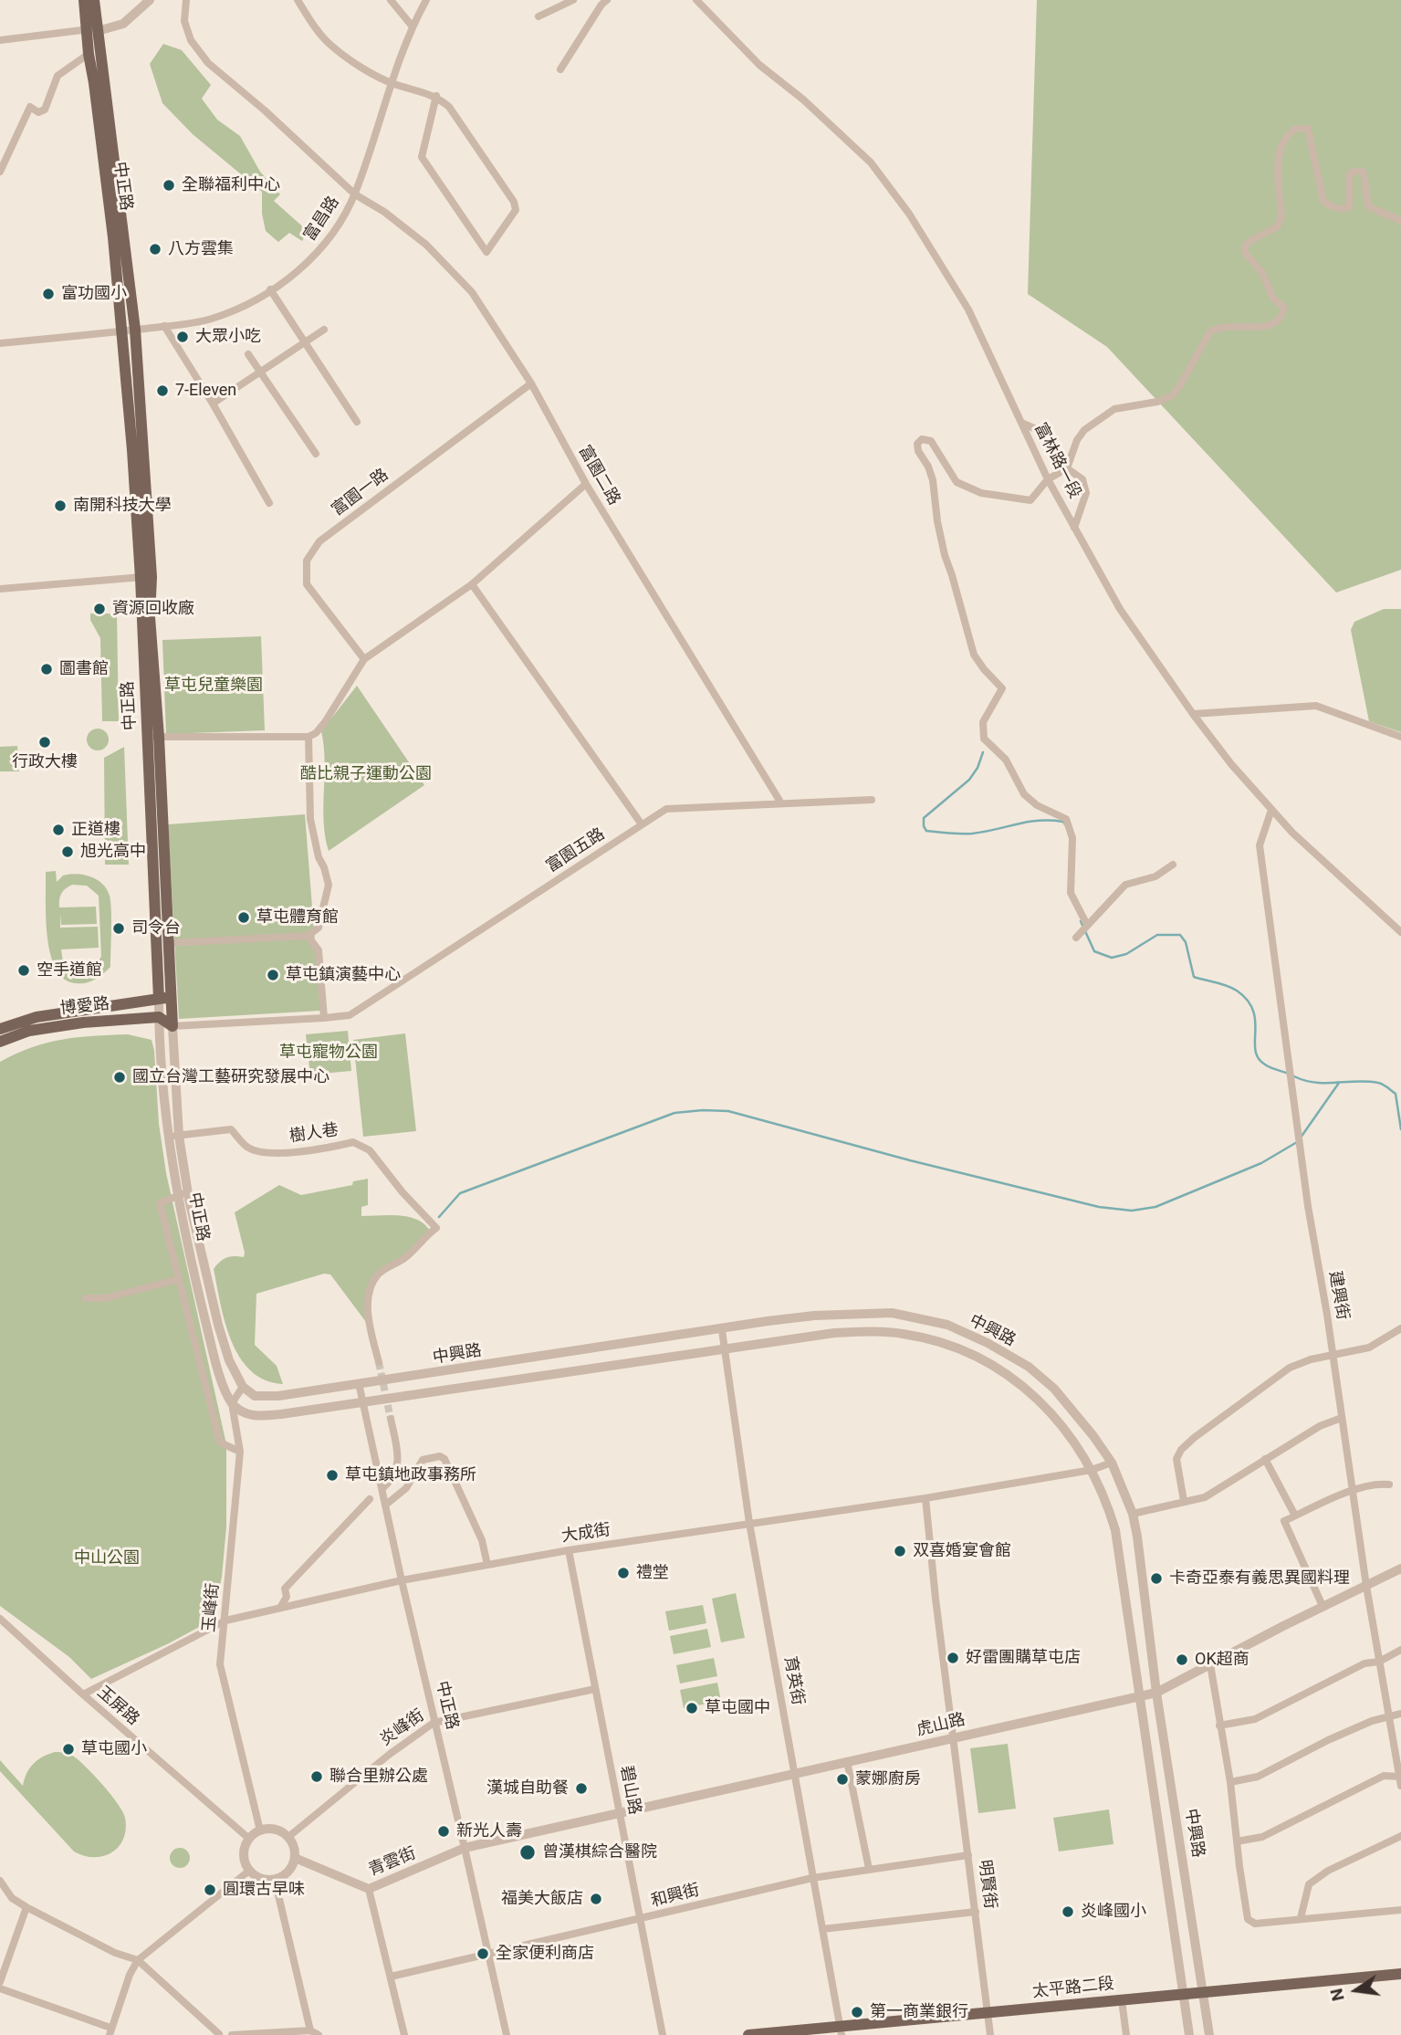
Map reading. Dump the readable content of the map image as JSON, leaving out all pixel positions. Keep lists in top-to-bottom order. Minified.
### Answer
{"streets":{"main road":["中正路","博愛路","太平路二段"],"street":["富昌路","富林路一段","富園二路","富園一路","富園五路","樹人巷","建興街","中興路","大成街","玉峰街","育英街","玉屏路","虎山路","炎峰街","碧山路","青雲街","明賢街","和興街"]},"crossings":[["中正路","富昌路"],["中正路","富園五路"],["中正路","博愛路"],["中正路","樹人巷"],["中正路","中興路"],["中正路","大成街"],["中正路","玉峰街"],["中正路","虎山路"],["中正路","炎峰街"],["中正路","青雲街"],["中正路","和興街"],["富昌路","富園二路"],["富林路一段","建興街"],["富園二路","富園一路"],["富園二路","富園五路"],["建興街","虎山路"],["中興路","大成街"],["中興路","玉峰街"],["中興路","育英街"],["中興路","虎山路"],["中興路","太平路二段"],["大成街","玉峰街"],["大成街","育英街"],["大成街","玉屏路"],["大成街","碧山路"],["大成街","明賢街"],["玉峰街","玉屏路"],["玉峰街","炎峰街"],["玉峰街","青雲街"],["育英街","虎山路"],["育英街","和興街"],["育英街","太平路二段"],["玉屏路","炎峰街"],["玉屏路","青雲街"],["虎山路","碧山路"],["虎山路","青雲街"],["虎山路","明賢街"],["炎峰街","碧山路"],["炎峰街","青雲街"],["碧山路","和興街"],["明賢街","和興街"],["明賢街","太平路二段"]],"parks":["草屯兒童樂園","酷比親子運動公園","草屯寵物公園","中山公園"],"places":["全聯福利中心","八方雲集","富功國小","大眾小吃","7-Eleven","南開科技大學","資源回收廠","圖書館","行政大樓","正道樓","旭光高中","草屯體育館","司令台","空手道館","草屯鎮演藝中心","國立台灣工藝研究發展中心","草屯鎮地政事務所","双喜婚宴會館","禮堂","卡奇亞泰有義思異國料理","好雷團購草屯店","OK超商","草屯國中","草屯國小","聯合里辦公處","蒙娜廚房","漢城自助餐","新光人壽","曾漢棋綜合醫院","圓環古早味","福美大飯店","炎峰國小","全家便利商店","第一商業銀行"],"north":"left"}
